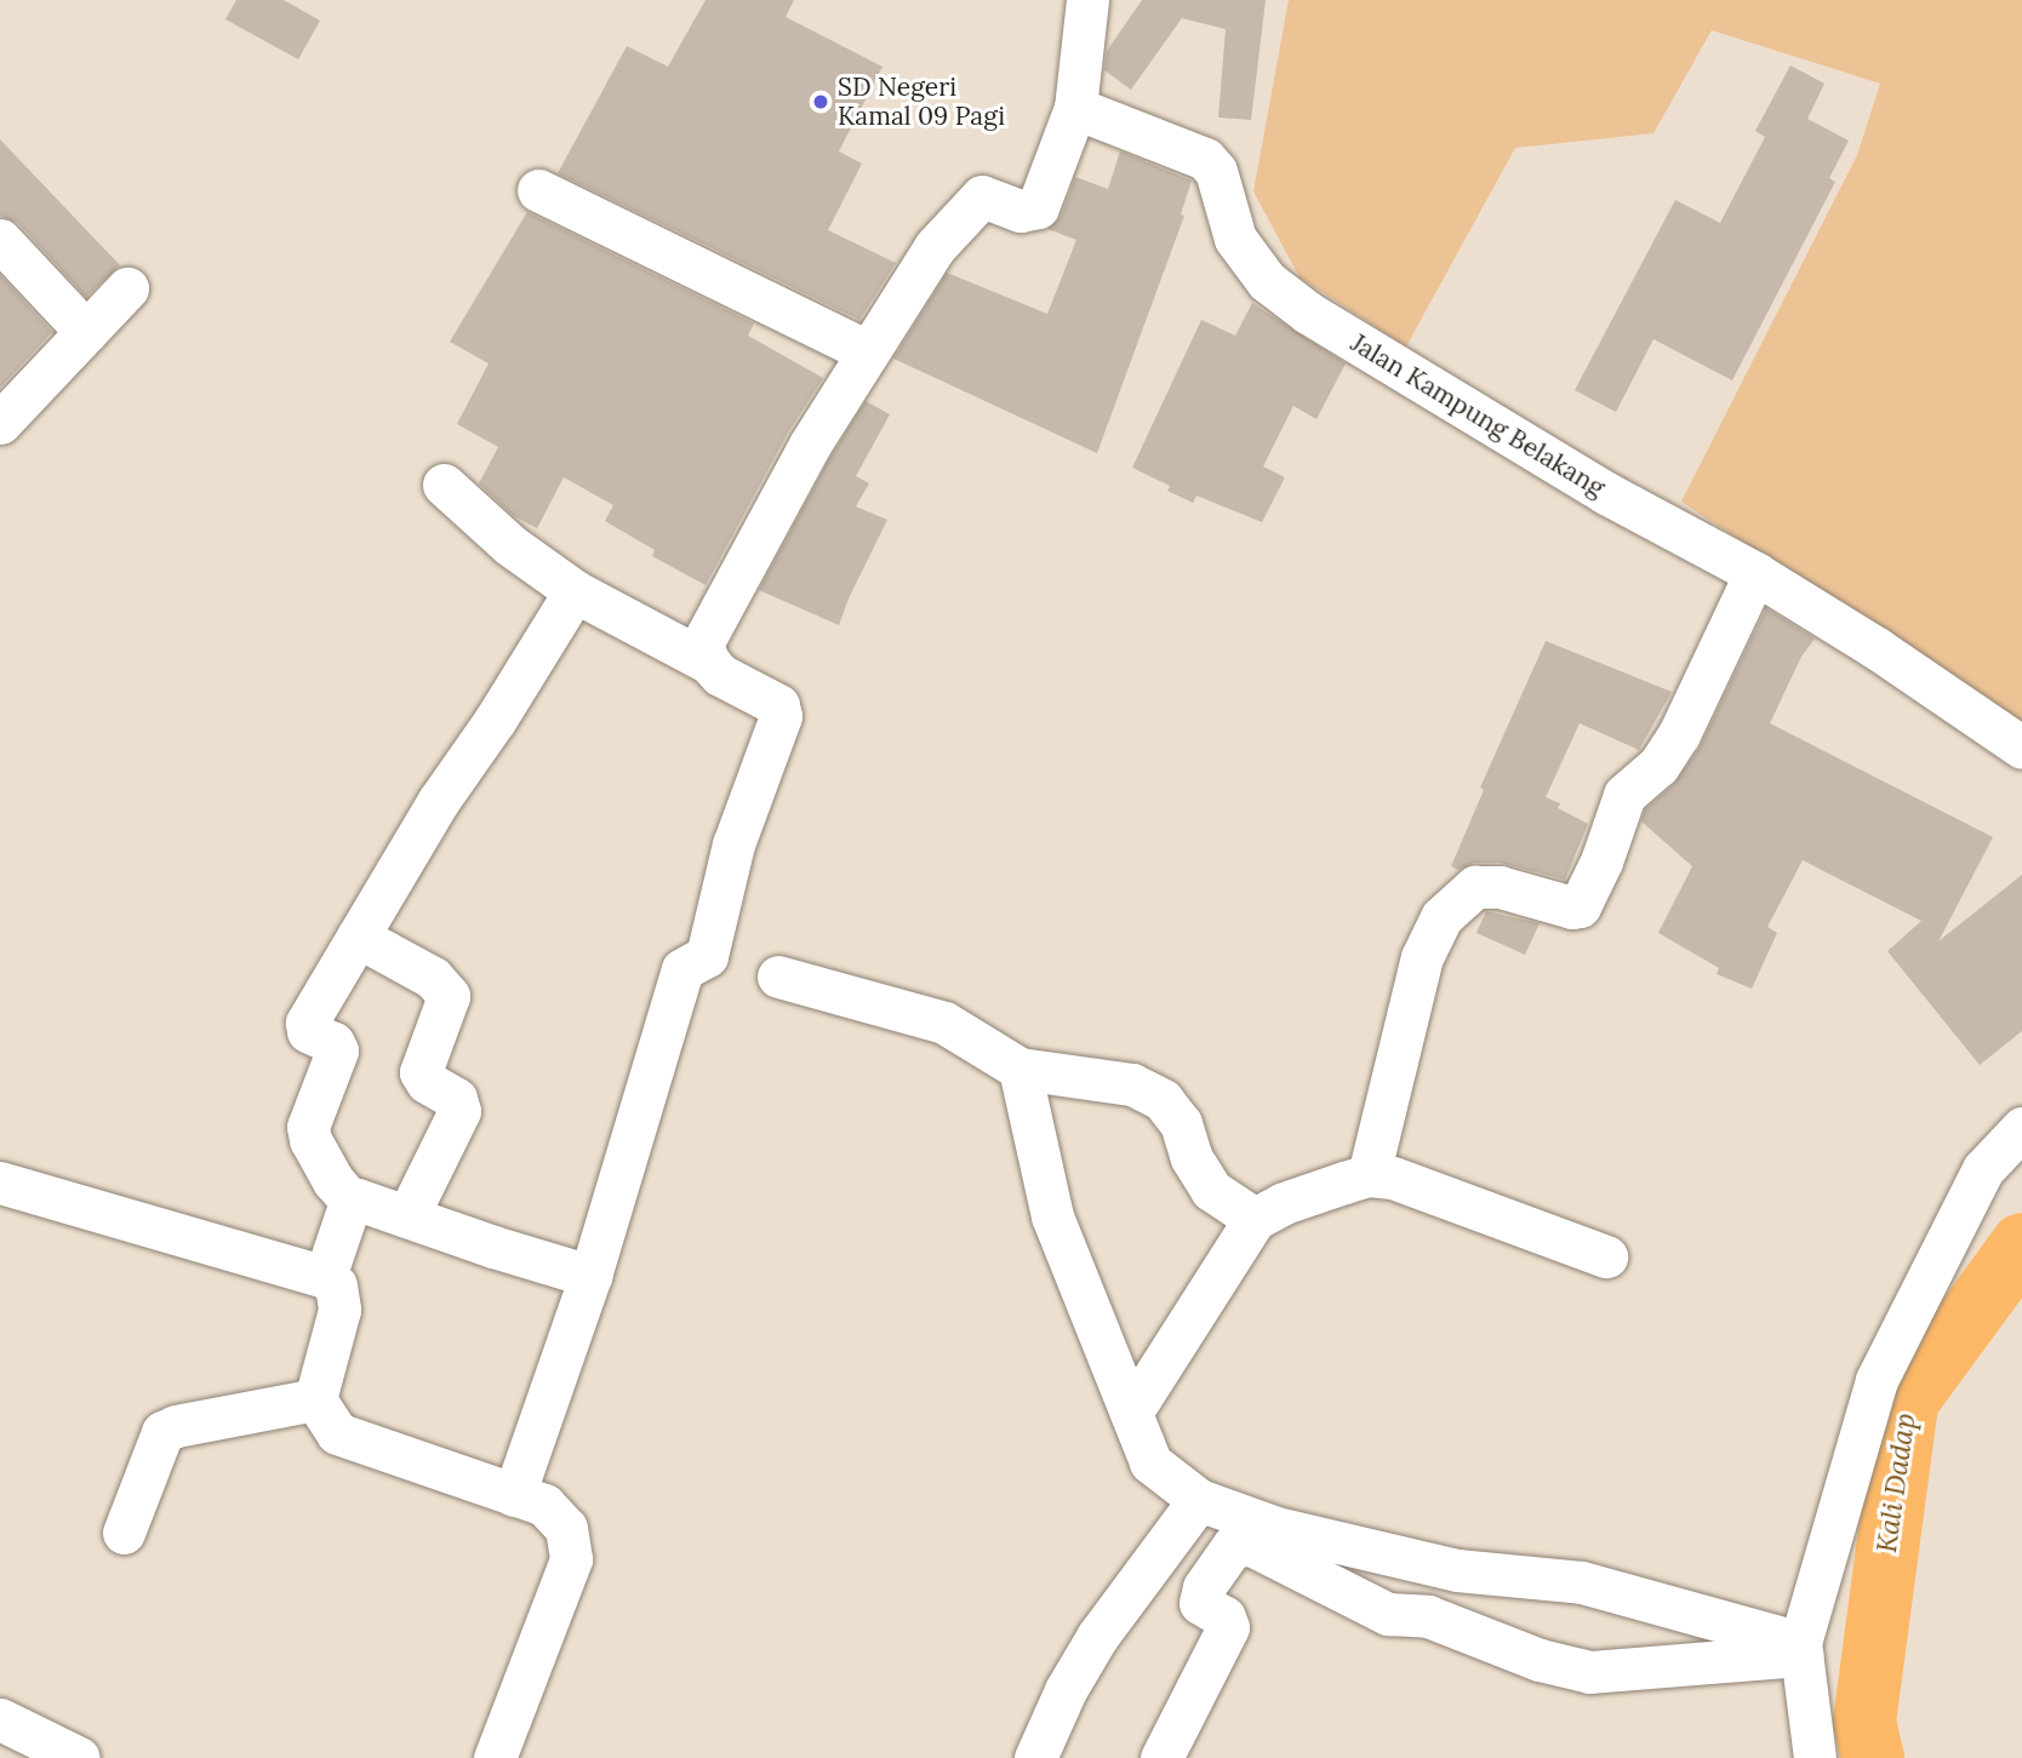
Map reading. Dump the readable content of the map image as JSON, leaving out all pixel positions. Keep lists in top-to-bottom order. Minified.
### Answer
{"streets":{"street":["Jalan Kampung Belakang"]},"water":["Kali Dadap"],"places":["SD Negeri Kamal 09 Pagi"]}
